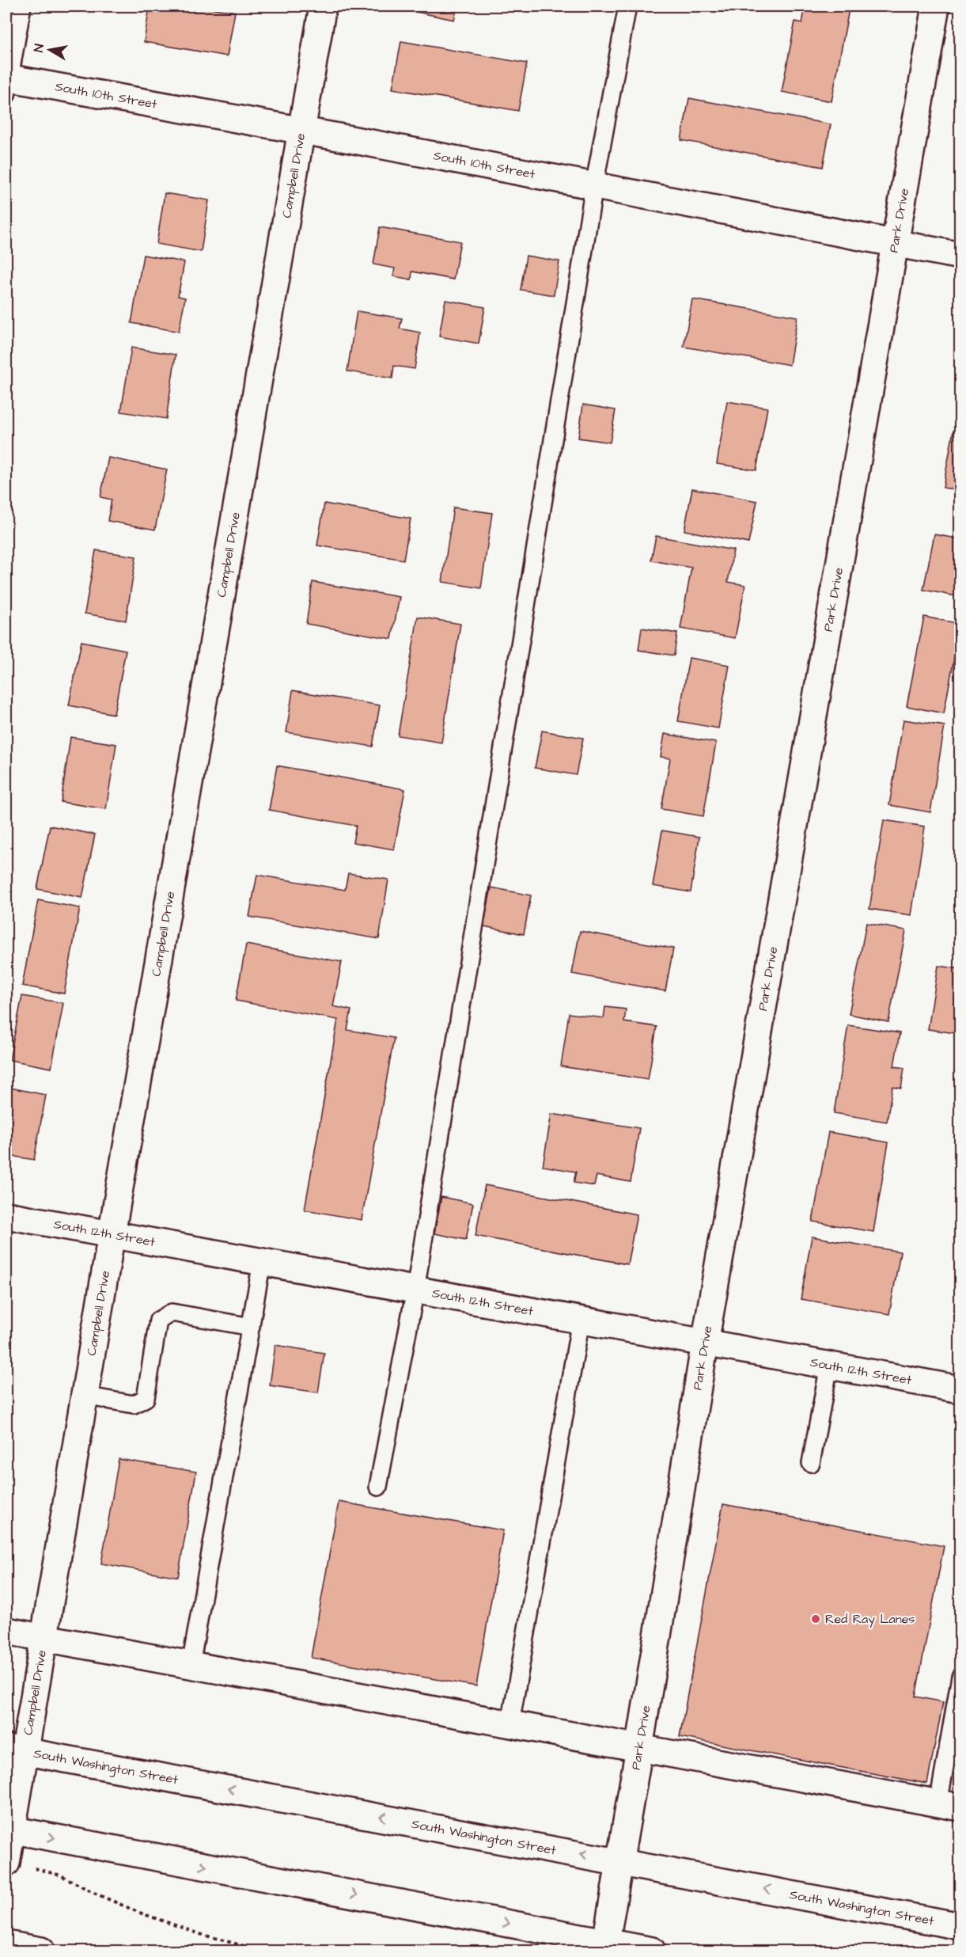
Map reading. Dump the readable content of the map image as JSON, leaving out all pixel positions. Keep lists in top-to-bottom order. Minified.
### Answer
{"streets":{"street":["South 10th Street","Campbell Drive","Park Drive","South 12th Street","South Washington Street"]},"crossings":[["South 10th Street","Campbell Drive"],["South 10th Street","Park Drive"],["Campbell Drive","South 12th Street"],["Campbell Drive","South Washington Street"],["Park Drive","South 12th Street"],["Park Drive","South Washington Street"]],"places":["Red Ray Lanes"],"north":"left"}
